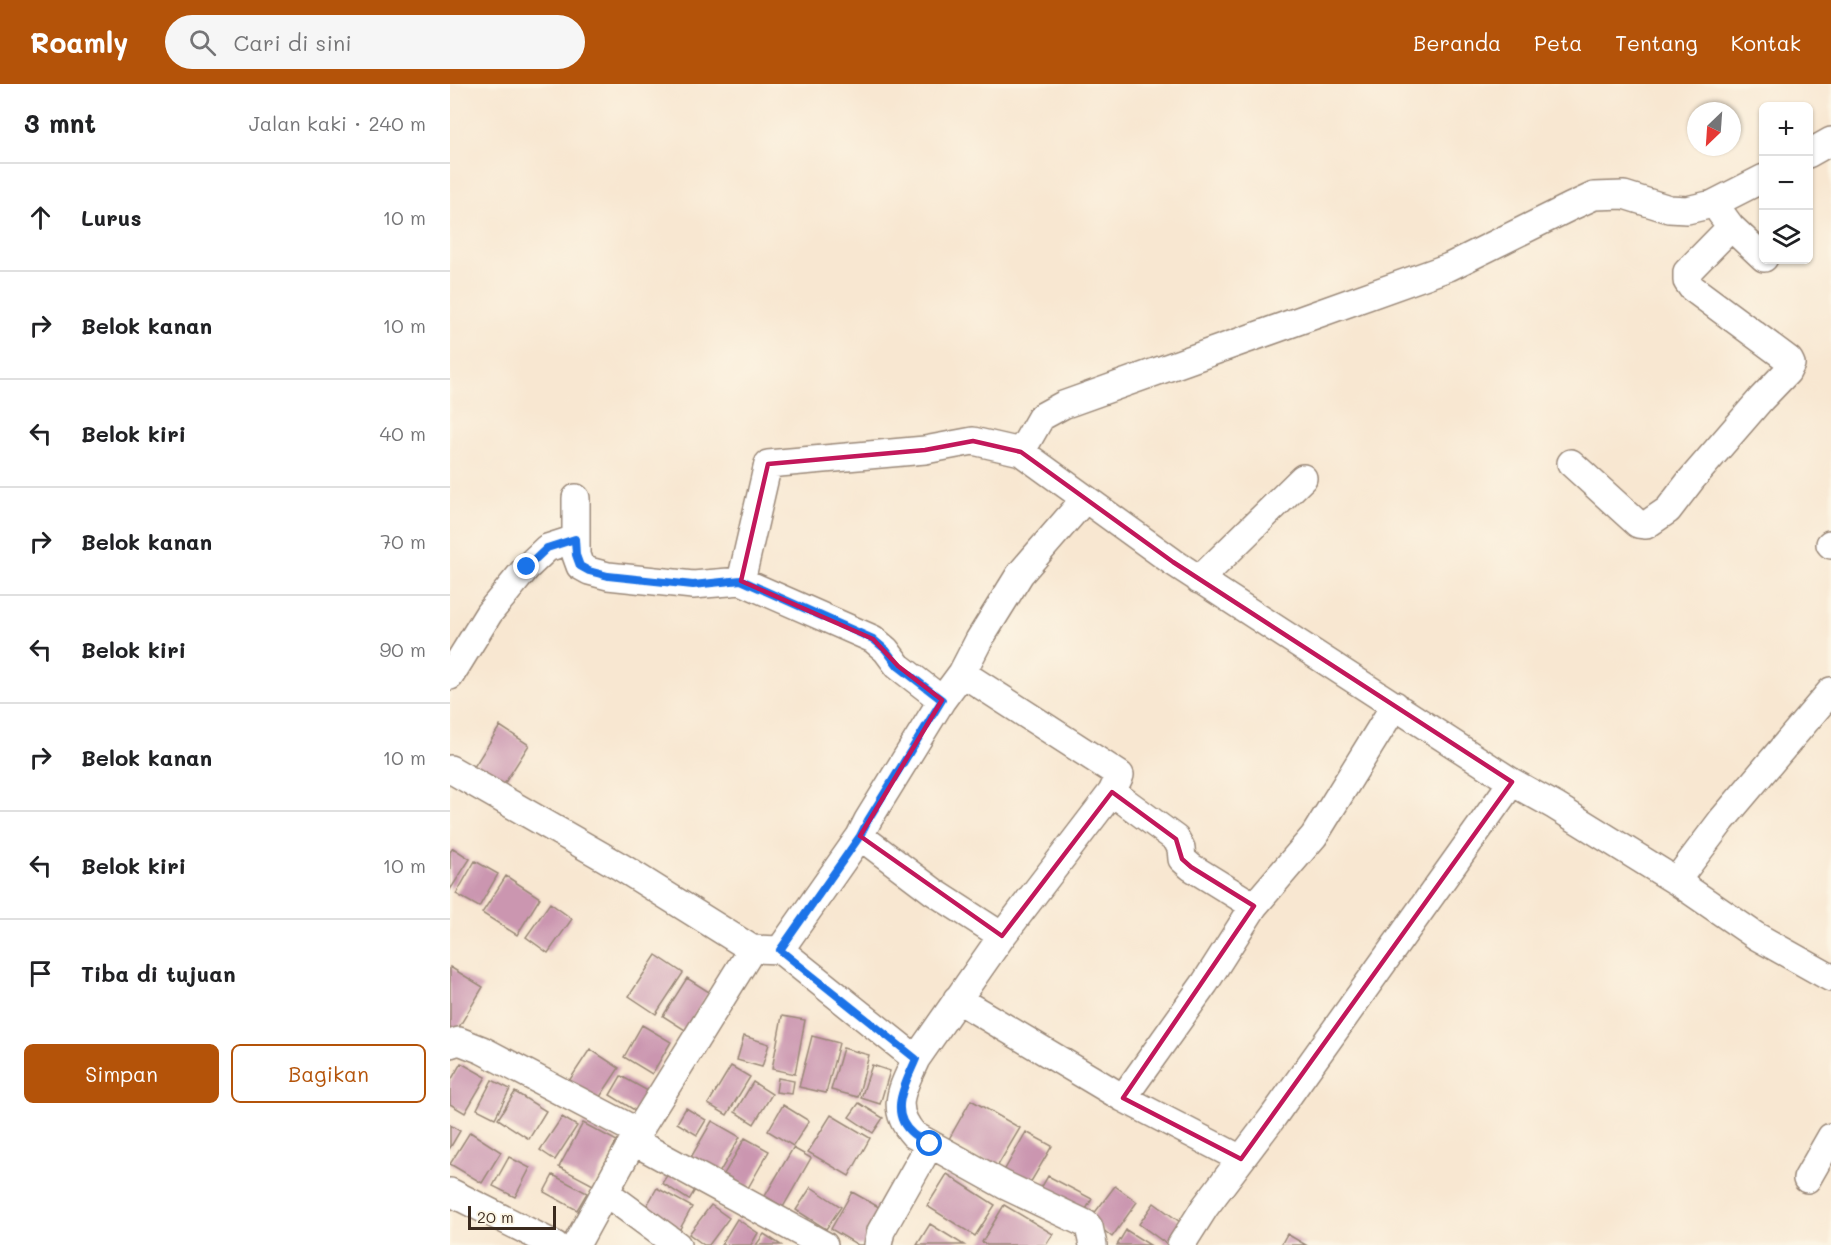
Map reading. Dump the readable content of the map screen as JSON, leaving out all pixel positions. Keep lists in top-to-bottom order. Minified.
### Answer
{"scale_bar":"20 m","north":"bottom left","page":{"header":"Roamly","search":"Cari di sini","nav":["Beranda","Peta","Tentang","Kontak"],"heading":["3 mnt","Jalan kaki · 240 m"],"map_buttons":["+","−"],"list":[["Lurus","10 m"],["Belok kanan","10 m"],["Belok kiri","40 m"],["Belok kanan","70 m"],["Belok kiri","90 m"],["Belok kanan","10 m"],["Belok kiri","10 m"],"Tiba di tujuan"],"buttons":["Simpan","Bagikan"],"scale":"20 m"}}
